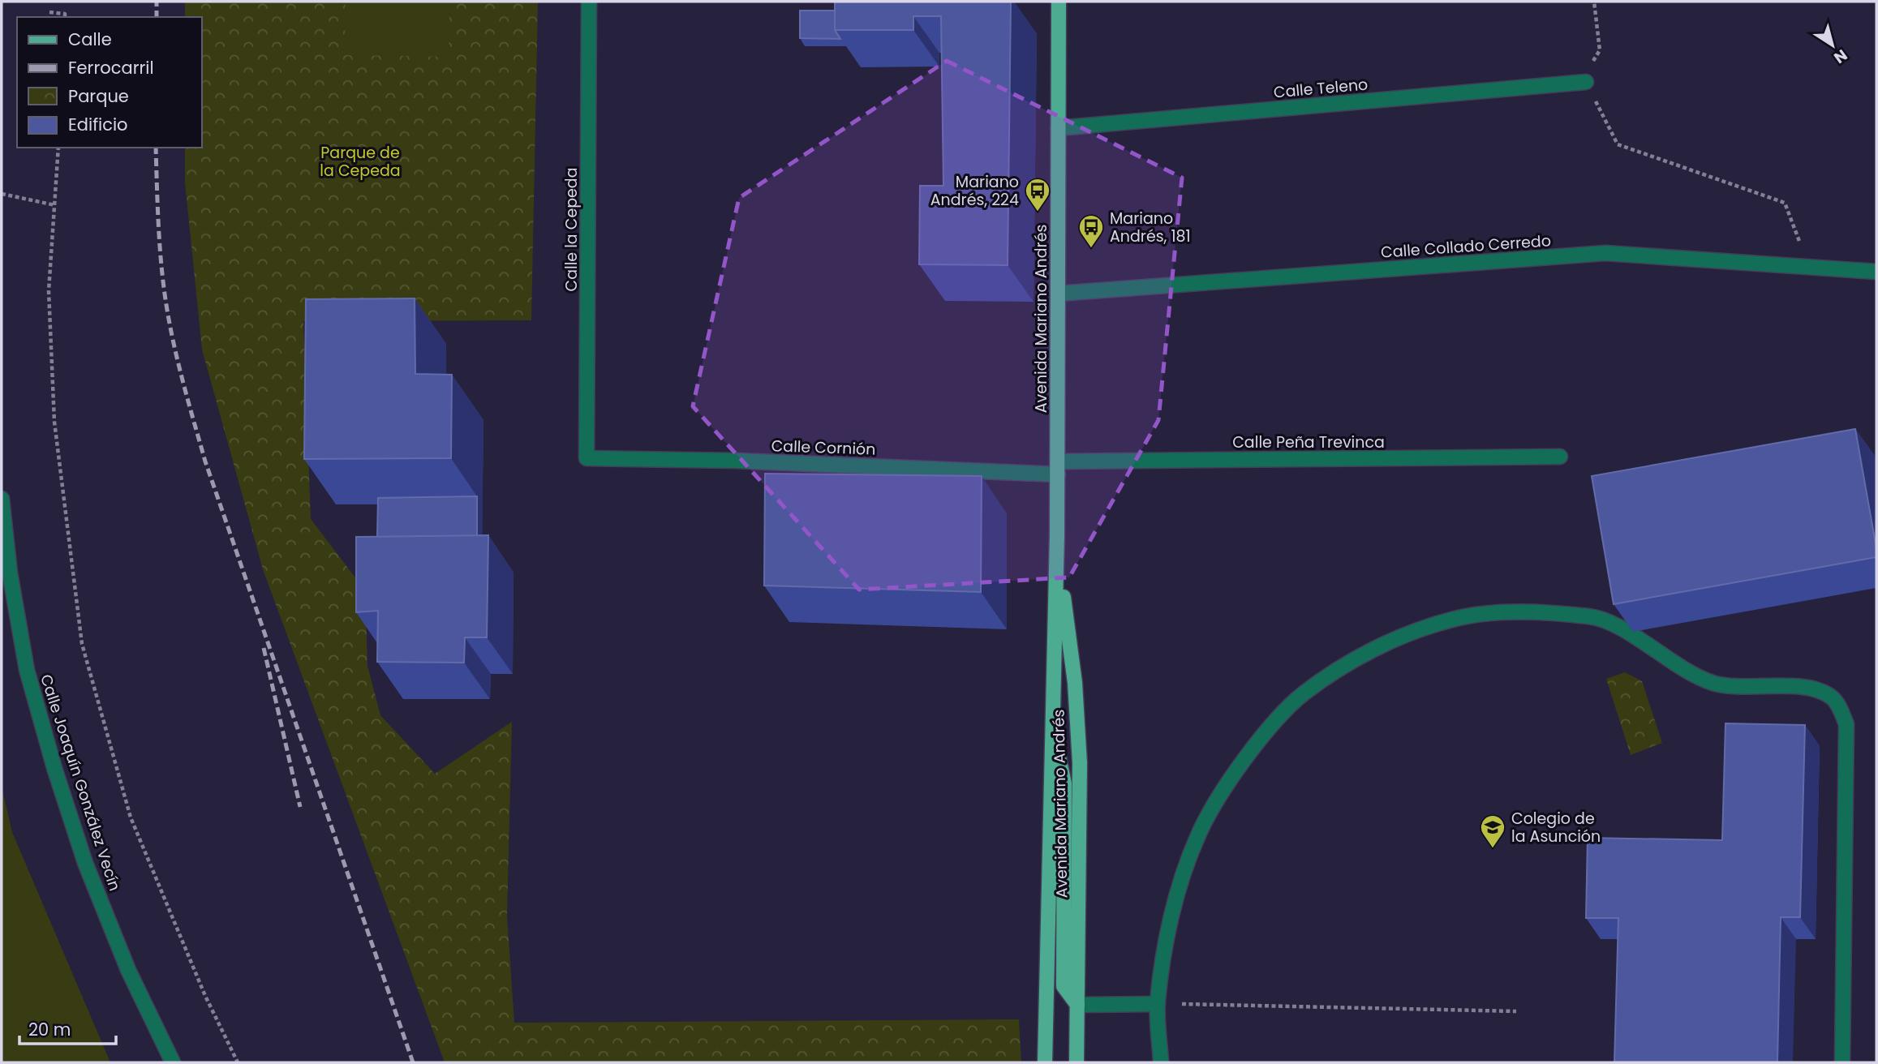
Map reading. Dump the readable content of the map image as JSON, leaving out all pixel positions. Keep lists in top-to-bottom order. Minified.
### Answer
{"streets":{"main road":["Avenida Mariano Andrés"],"street":["Calle Teleno","Calle la Cepeda","Calle Collado Cerredo","Calle Peña Trevinca","Calle Cornión","Calle Joaquín González Vecín"]},"crossings":[["Calle Teleno","Avenida Mariano Andrés"],["Calle la Cepeda","Calle Cornión"],["Calle Collado Cerredo","Avenida Mariano Andrés"],["Avenida Mariano Andrés","Calle Peña Trevinca"],["Avenida Mariano Andrés","Calle Cornión"],["Calle Peña Trevinca","Calle Cornión"]],"parks":["Parque de la Cepeda"],"places":{"bus stop":["Mariano Andrés, 224","Mariano Andrés, 181"],"school or university":["Colegio de la Asunción"]},"legend":["Calle","Ferrocarril","Parque","Edificio"],"scale_bar":"20 m","north":"bottom right"}
